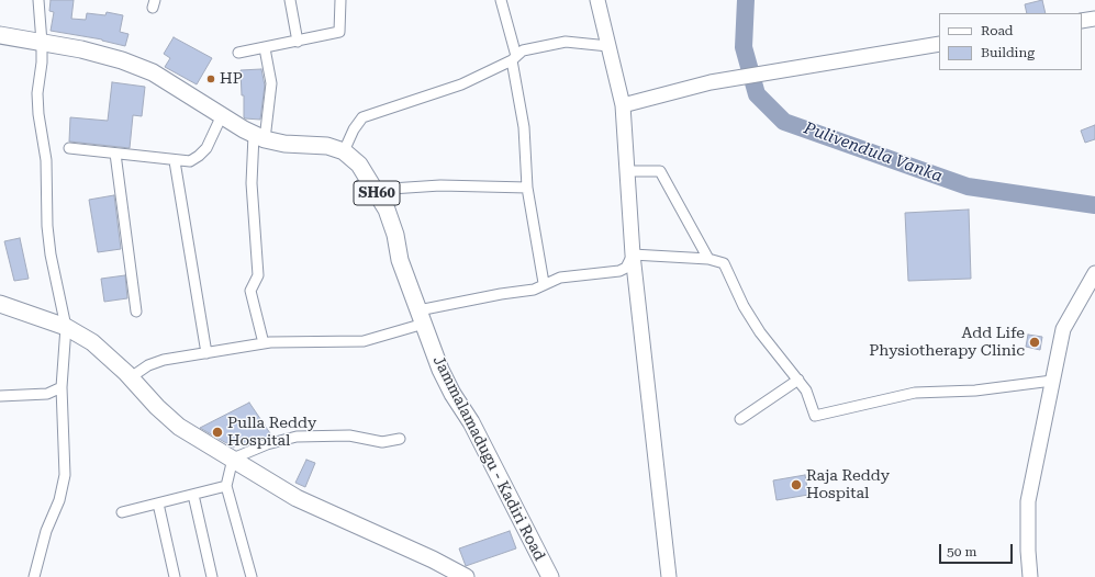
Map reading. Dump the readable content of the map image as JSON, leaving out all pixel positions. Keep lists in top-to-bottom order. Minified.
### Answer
{"streets":{"main road":["SH60","Jammalamadugu - Kadiri Road"]},"water":["Pulivendula Vanka"],"places":["HP","Add Life Physiotherapy Clinic","Pulla Reddy Hospital","Raja Reddy Hospital"],"legend":["Road","Building"],"scale_bar":"50 m"}
